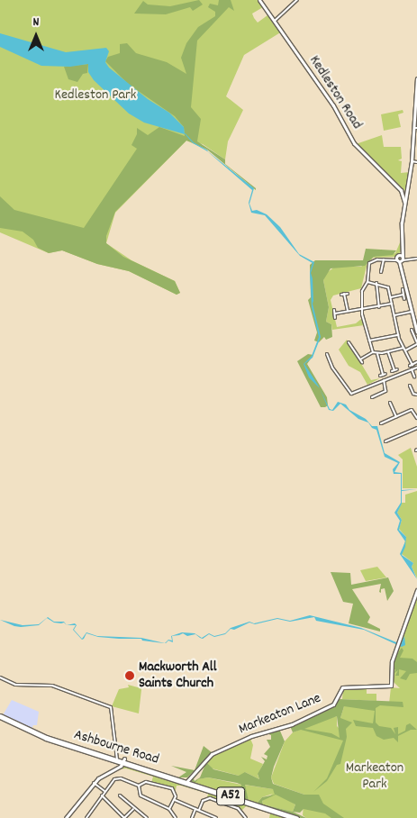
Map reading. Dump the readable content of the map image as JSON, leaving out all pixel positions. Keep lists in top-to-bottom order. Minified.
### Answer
{"streets":{"highway":["Ashbourne Road","A52"],"street":["Kedleston Road","Markeaton Lane"]},"crossings":[["Markeaton Lane","Ashbourne Road"]],"parks":["Kedleston Park","Markeaton Park"],"places":["Mackworth All Saints Church"],"north":"top"}
